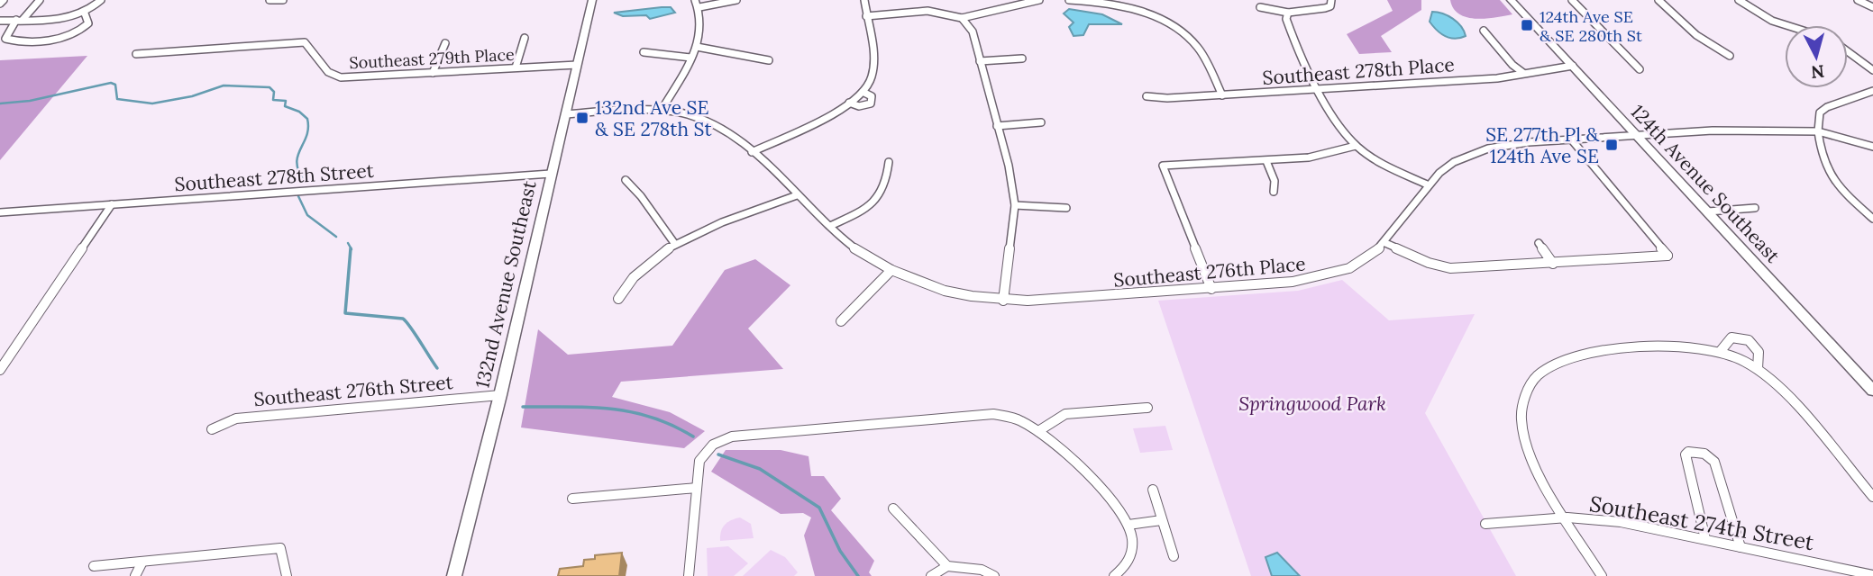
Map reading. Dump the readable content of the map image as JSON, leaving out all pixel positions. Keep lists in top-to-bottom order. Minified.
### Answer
{"streets":{"main road":["124th Avenue Southeast","132nd Avenue Southeast"],"street":["Southeast 279th Place","Southeast 278th Place","Southeast 278th Street","Southeast 276th Place","Southeast 276th Street","Southeast 274th Street"]},"crossings":[["Southeast 279th Place","132nd Avenue Southeast"],["Southeast 278th Place","124th Avenue Southeast"],["Southeast 278th Street","132nd Avenue Southeast"],["124th Avenue Southeast","Southeast 276th Place"],["132nd Avenue Southeast","Southeast 276th Street"]],"parks":["Springwood Park"],"places":{"transit":["124th Ave SE & SE 280th St","132nd Ave SE & SE 278th St","SE 277th Pl & 124th Ave SE"]},"north":"bottom"}
